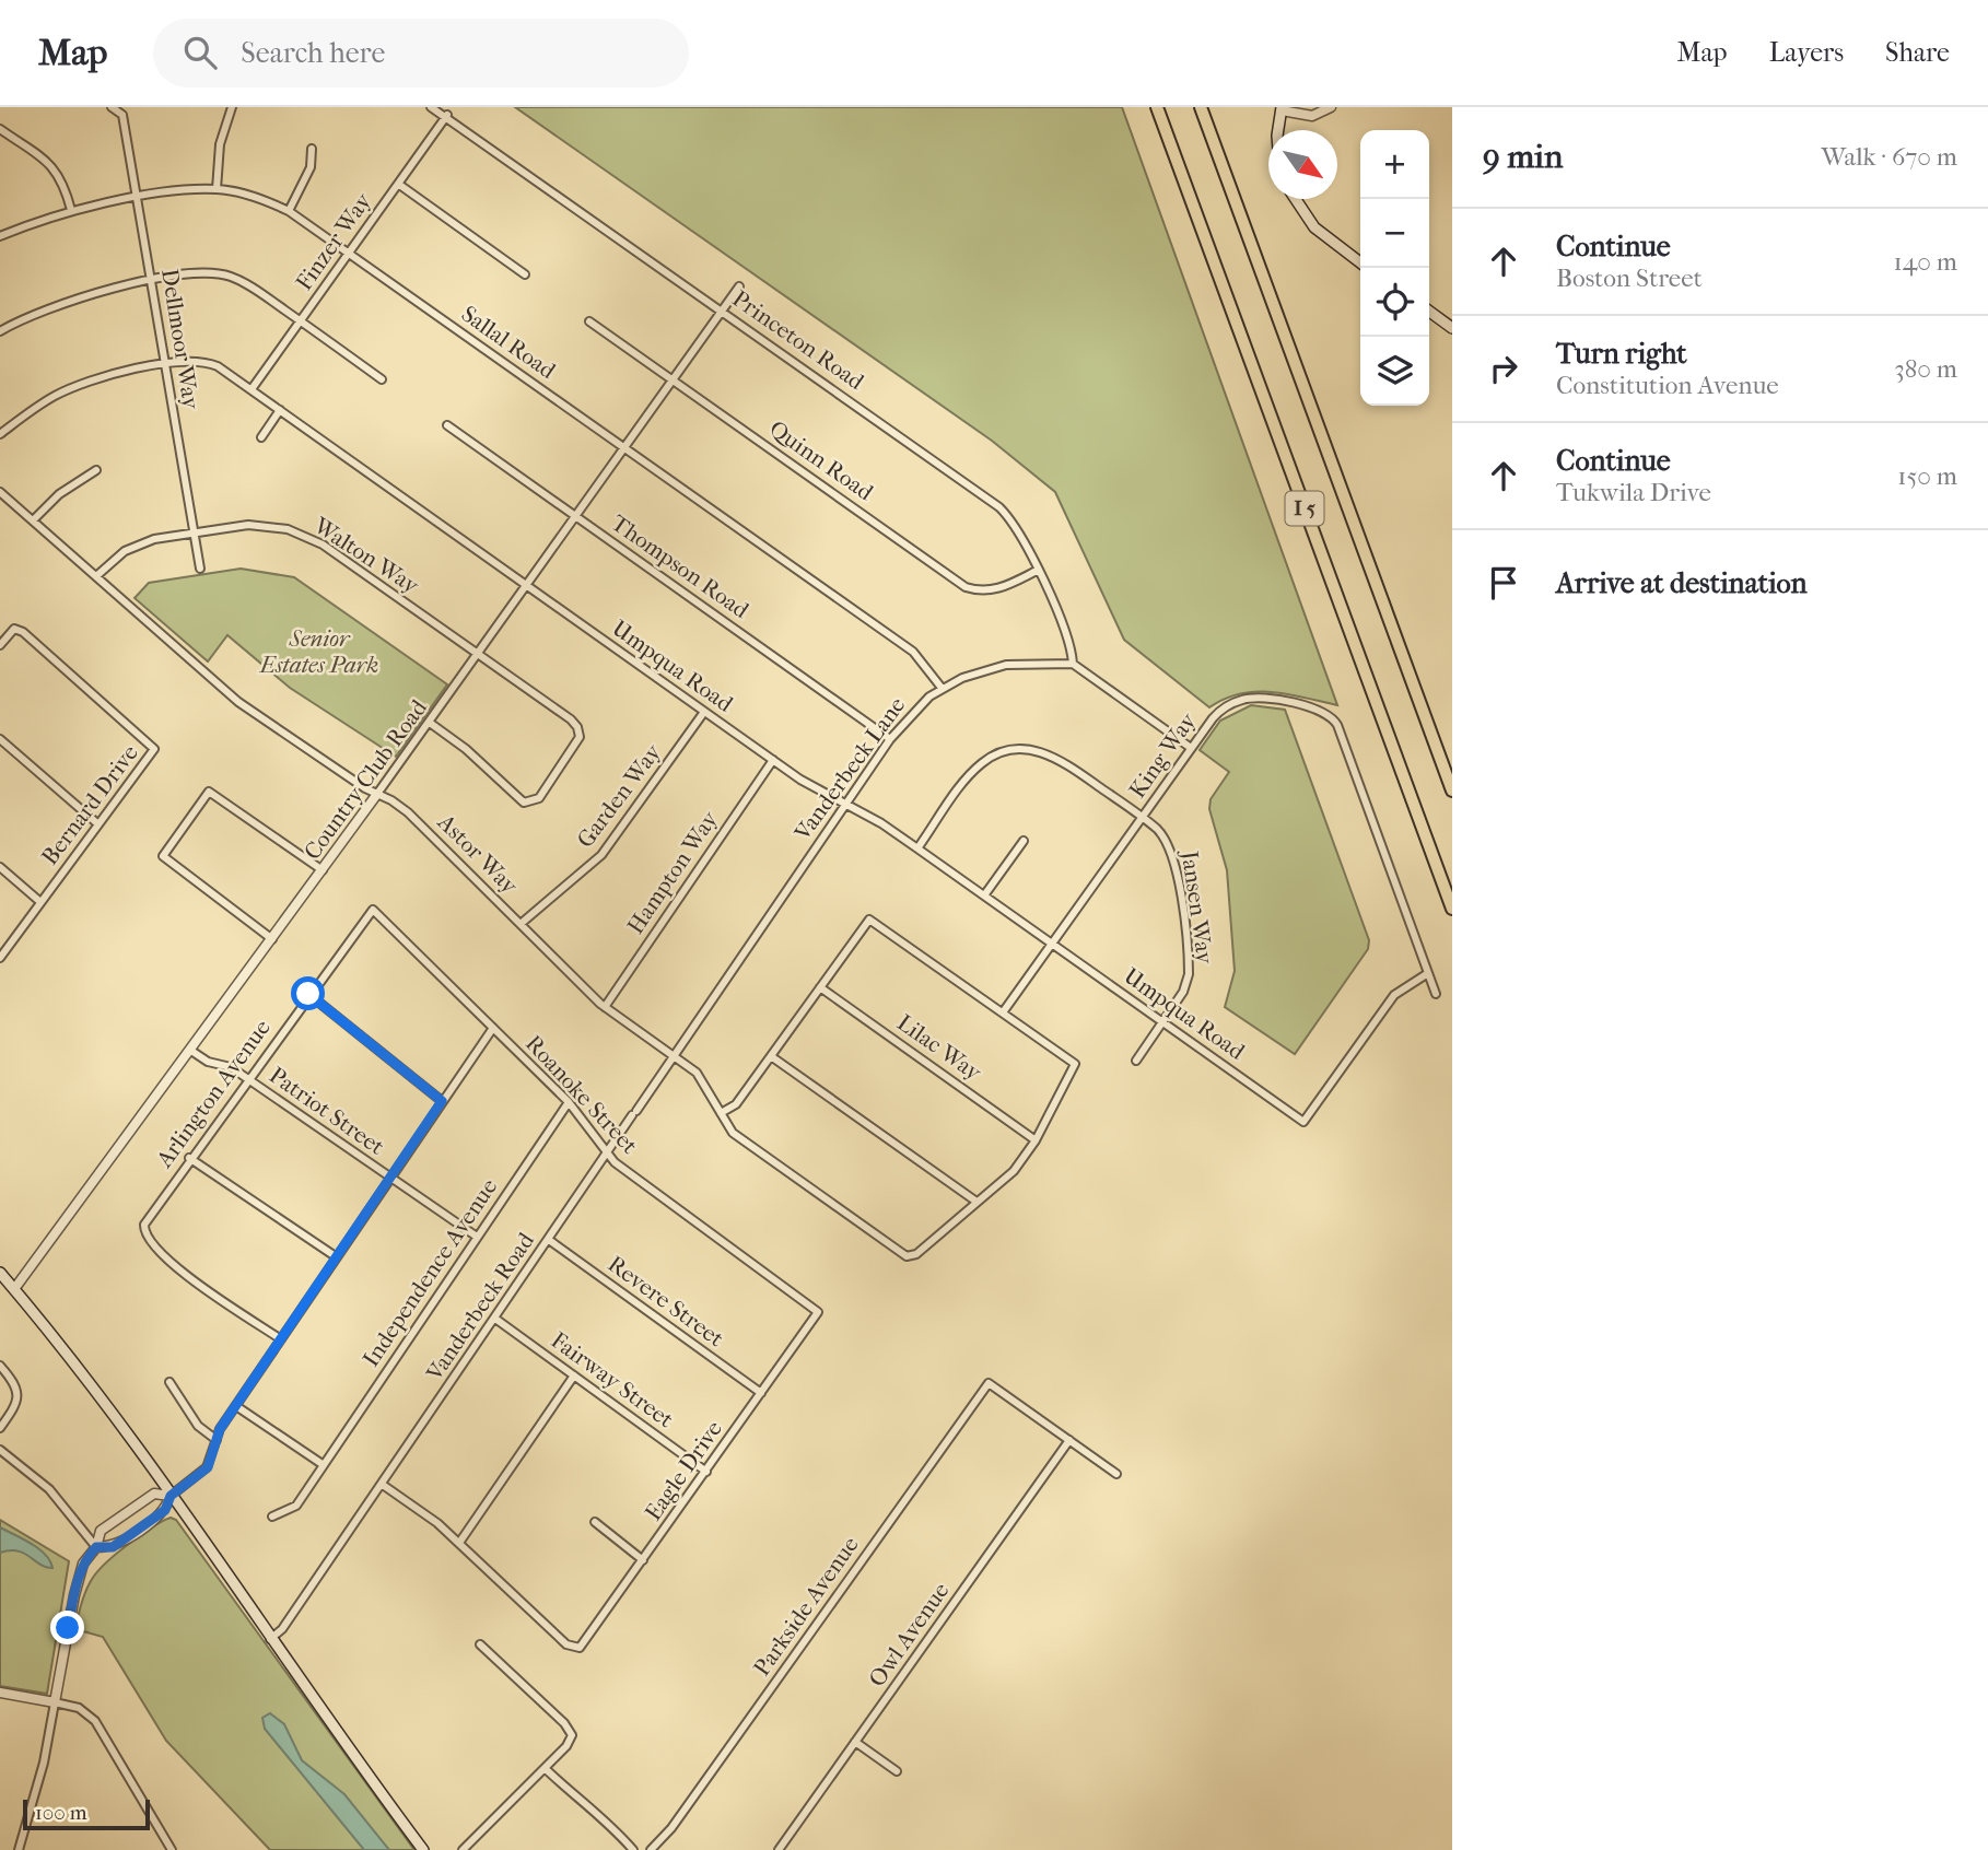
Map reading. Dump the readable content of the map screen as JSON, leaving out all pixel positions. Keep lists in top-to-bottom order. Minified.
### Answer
{"streets":{"highway":["I 5"],"street":["Finzer Way","Dellmoor Way","Princeton Road","Sallal Road","Quinn Road","Walton Way","Thompson Road","Umpqua Road","King Way","Vanderbeck Lane","Country Club Road","Garden Way","Bernard Drive","Astor Way","Hampton Way","Jansen Way","Lilac Way","Arlington Avenue","Roanoke Street","Patriot Street","Independence Avenue","Revere Street","Vanderbeck Road","Fairway Street","Eagle Drive","Parkside Avenue","Owl Avenue"]},"crossings":[["Finzer Way","Princeton Road"],["Finzer Way","Sallal Road"],["Finzer Way","Umpqua Road"],["Dellmoor Way","Sallal Road"],["Dellmoor Way","Walton Way"],["Dellmoor Way","Umpqua Road"],["Princeton Road","Quinn Road"],["Princeton Road","Vanderbeck Lane"],["Princeton Road","Country Club Road"],["Sallal Road","Vanderbeck Lane"],["Sallal Road","Country Club Road"],["Quinn Road","Country Club Road"],["Walton Way","Country Club Road"],["Walton Way","Astor Way"],["Thompson Road","Vanderbeck Lane"],["Thompson Road","Country Club Road"],["Umpqua Road","King Way"],["Umpqua Road","Vanderbeck Lane"],["Umpqua Road","Country Club Road"],["Umpqua Road","Garden Way"],["Umpqua Road","Hampton Way"],["Umpqua Road","Jansen Way"],["King Way","Jansen Way"],["Vanderbeck Lane","Astor Way"],["Vanderbeck Lane","Vanderbeck Road"],["Country Club Road","Astor Way"],["Country Club Road","Patriot Street"],["Garden Way","Astor Way"],["Astor Way","Hampton Way"],["Arlington Avenue","Roanoke Street"],["Arlington Avenue","Patriot Street"],["Roanoke Street","Independence Avenue"],["Roanoke Street","Vanderbeck Road"],["Roanoke Street","Eagle Drive"],["Patriot Street","Independence Avenue"],["Revere Street","Vanderbeck Road"],["Revere Street","Eagle Drive"],["Vanderbeck Road","Fairway Street"],["Fairway Street","Eagle Drive"],["Parkside Avenue","Owl Avenue"]],"parks":["Senior Estates Park"],"scale_bar":"100 m","north":"bottom right","page":{"header":"Map","search":"Search here","nav":["Map","Layers","Share"],"heading":["9 min","Walk · 670 m"],"map_buttons":["+","−"],"list":[["Continue","Boston Street","140 m"],["Turn right","Constitution Avenue","380 m"],["Continue","Tukwila Drive","150 m"],"Arrive at destination"],"scale":"100 m"}}
